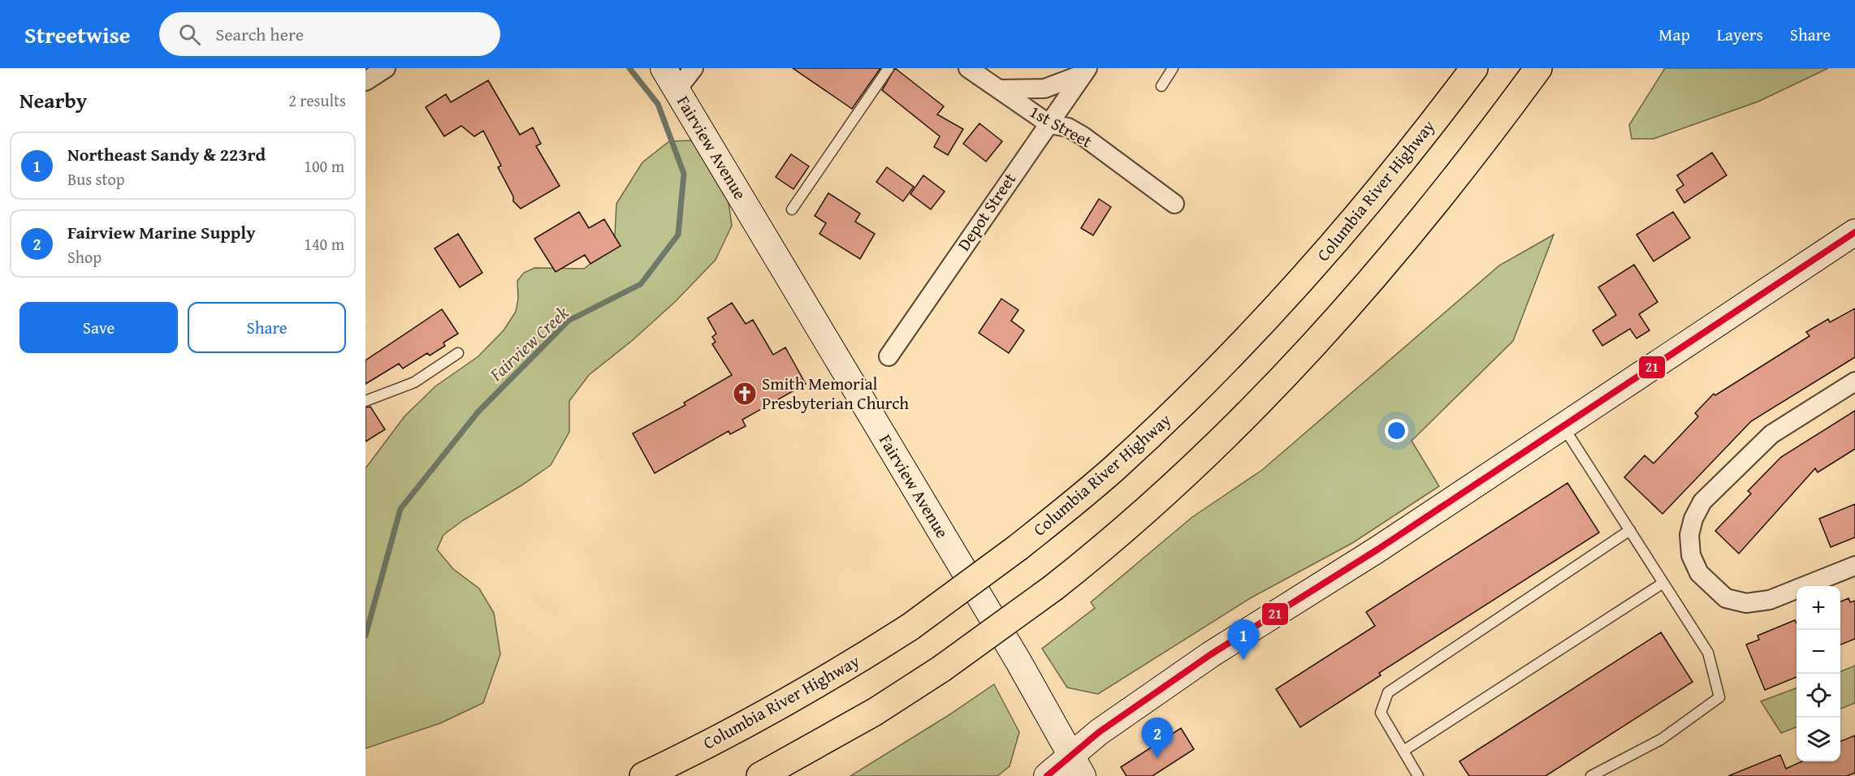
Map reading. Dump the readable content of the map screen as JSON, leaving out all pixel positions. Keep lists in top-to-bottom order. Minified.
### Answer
{"streets":{"highway":["Columbia River Highway"],"main road":["Fairview Avenue"],"street":["1st Street","Depot Street"]},"crossings":[["1st Street","Depot Street"]],"water":["Fairview Creek"],"places":{"church":["Smith Memorial Presbyterian Church"]},"lines":["transit line 21"],"page":{"header":"Streetwise","search":"Search here","nav":["Map","Layers","Share"],"heading":["Nearby","2 results"],"list":[{"mark":"1","name":"Northeast Sandy & 223rd","note":"Bus stop","value":"100 m"},{"mark":"2","name":"Fairview Marine Supply","note":"Shop","value":"140 m"}],"buttons":["Save","Share"],"map_buttons":["+","−"],"pins":["1","2"]}}
